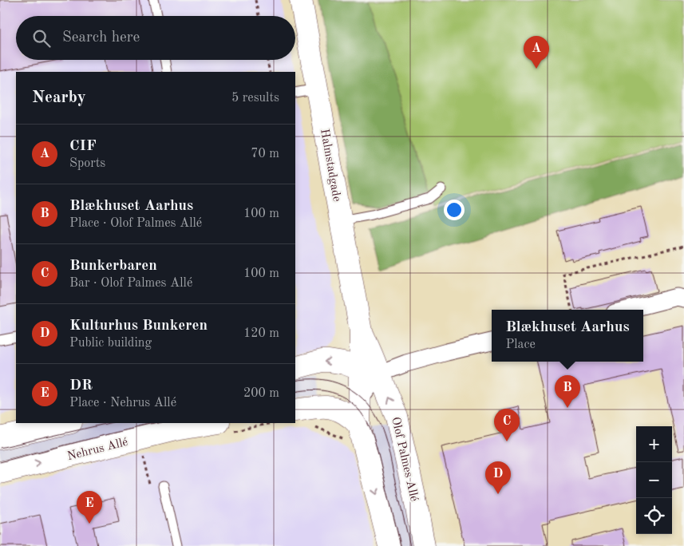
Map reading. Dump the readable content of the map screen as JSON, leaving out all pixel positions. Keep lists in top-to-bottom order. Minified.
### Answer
{"streets":{"street":["Halmstadgade","Nehrus Allé","Olof Palmes Allé"]},"crossings":[["Halmstadgade","Olof Palmes Allé"]],"page":{"search":"Search here","pins":["A","B","C","D","E"],"heading":["Nearby","5 results"],"list":[{"mark":"A","name":"CIF","note":"Sports","value":"70 m"},{"mark":"B","name":"Blækhuset Aarhus","note":"Place · Olof Palmes Allé","value":"100 m"},{"mark":"C","name":"Bunkerbaren","note":"Bar · Olof Palmes Allé","value":"100 m"},{"mark":"D","name":"Kulturhus Bunkeren","note":"Public building","value":"120 m"},{"mark":"E","name":"DR","note":"Place · Nehrus Allé","value":"200 m"}],"popup":["Blækhuset Aarhus","Place"],"map_buttons":["+","−"]}}
